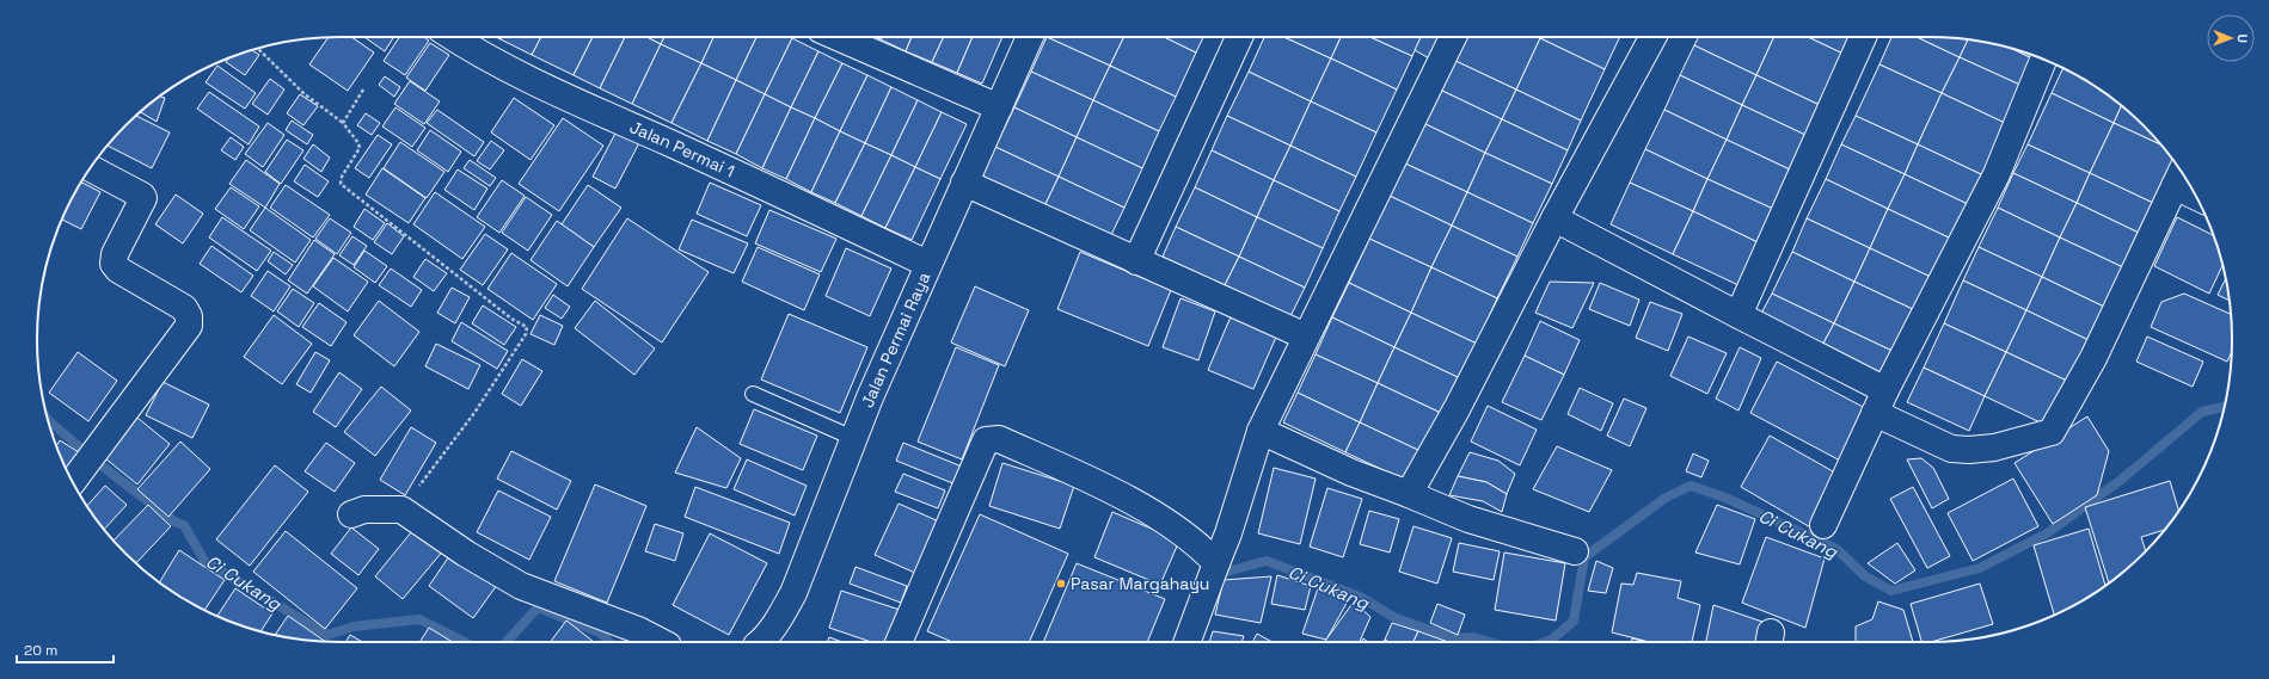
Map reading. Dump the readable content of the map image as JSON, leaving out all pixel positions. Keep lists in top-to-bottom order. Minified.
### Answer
{"streets":{"street":["Jalan Permai 1","Jalan Permai Raya"]},"crossings":[["Jalan Permai 1","Jalan Permai Raya"]],"water":["Ci Cukang"],"places":["Pasar Margahayu"],"scale_bar":"20 m","north":"right"}
